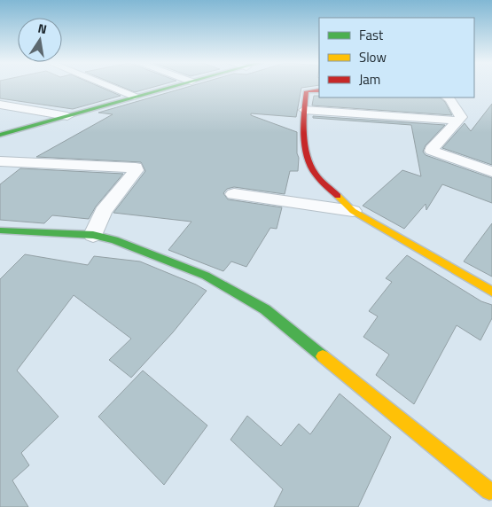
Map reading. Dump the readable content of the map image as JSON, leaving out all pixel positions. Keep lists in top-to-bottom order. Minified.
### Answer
{"legend":["Fast","Slow","Jam"],"north":"top"}
